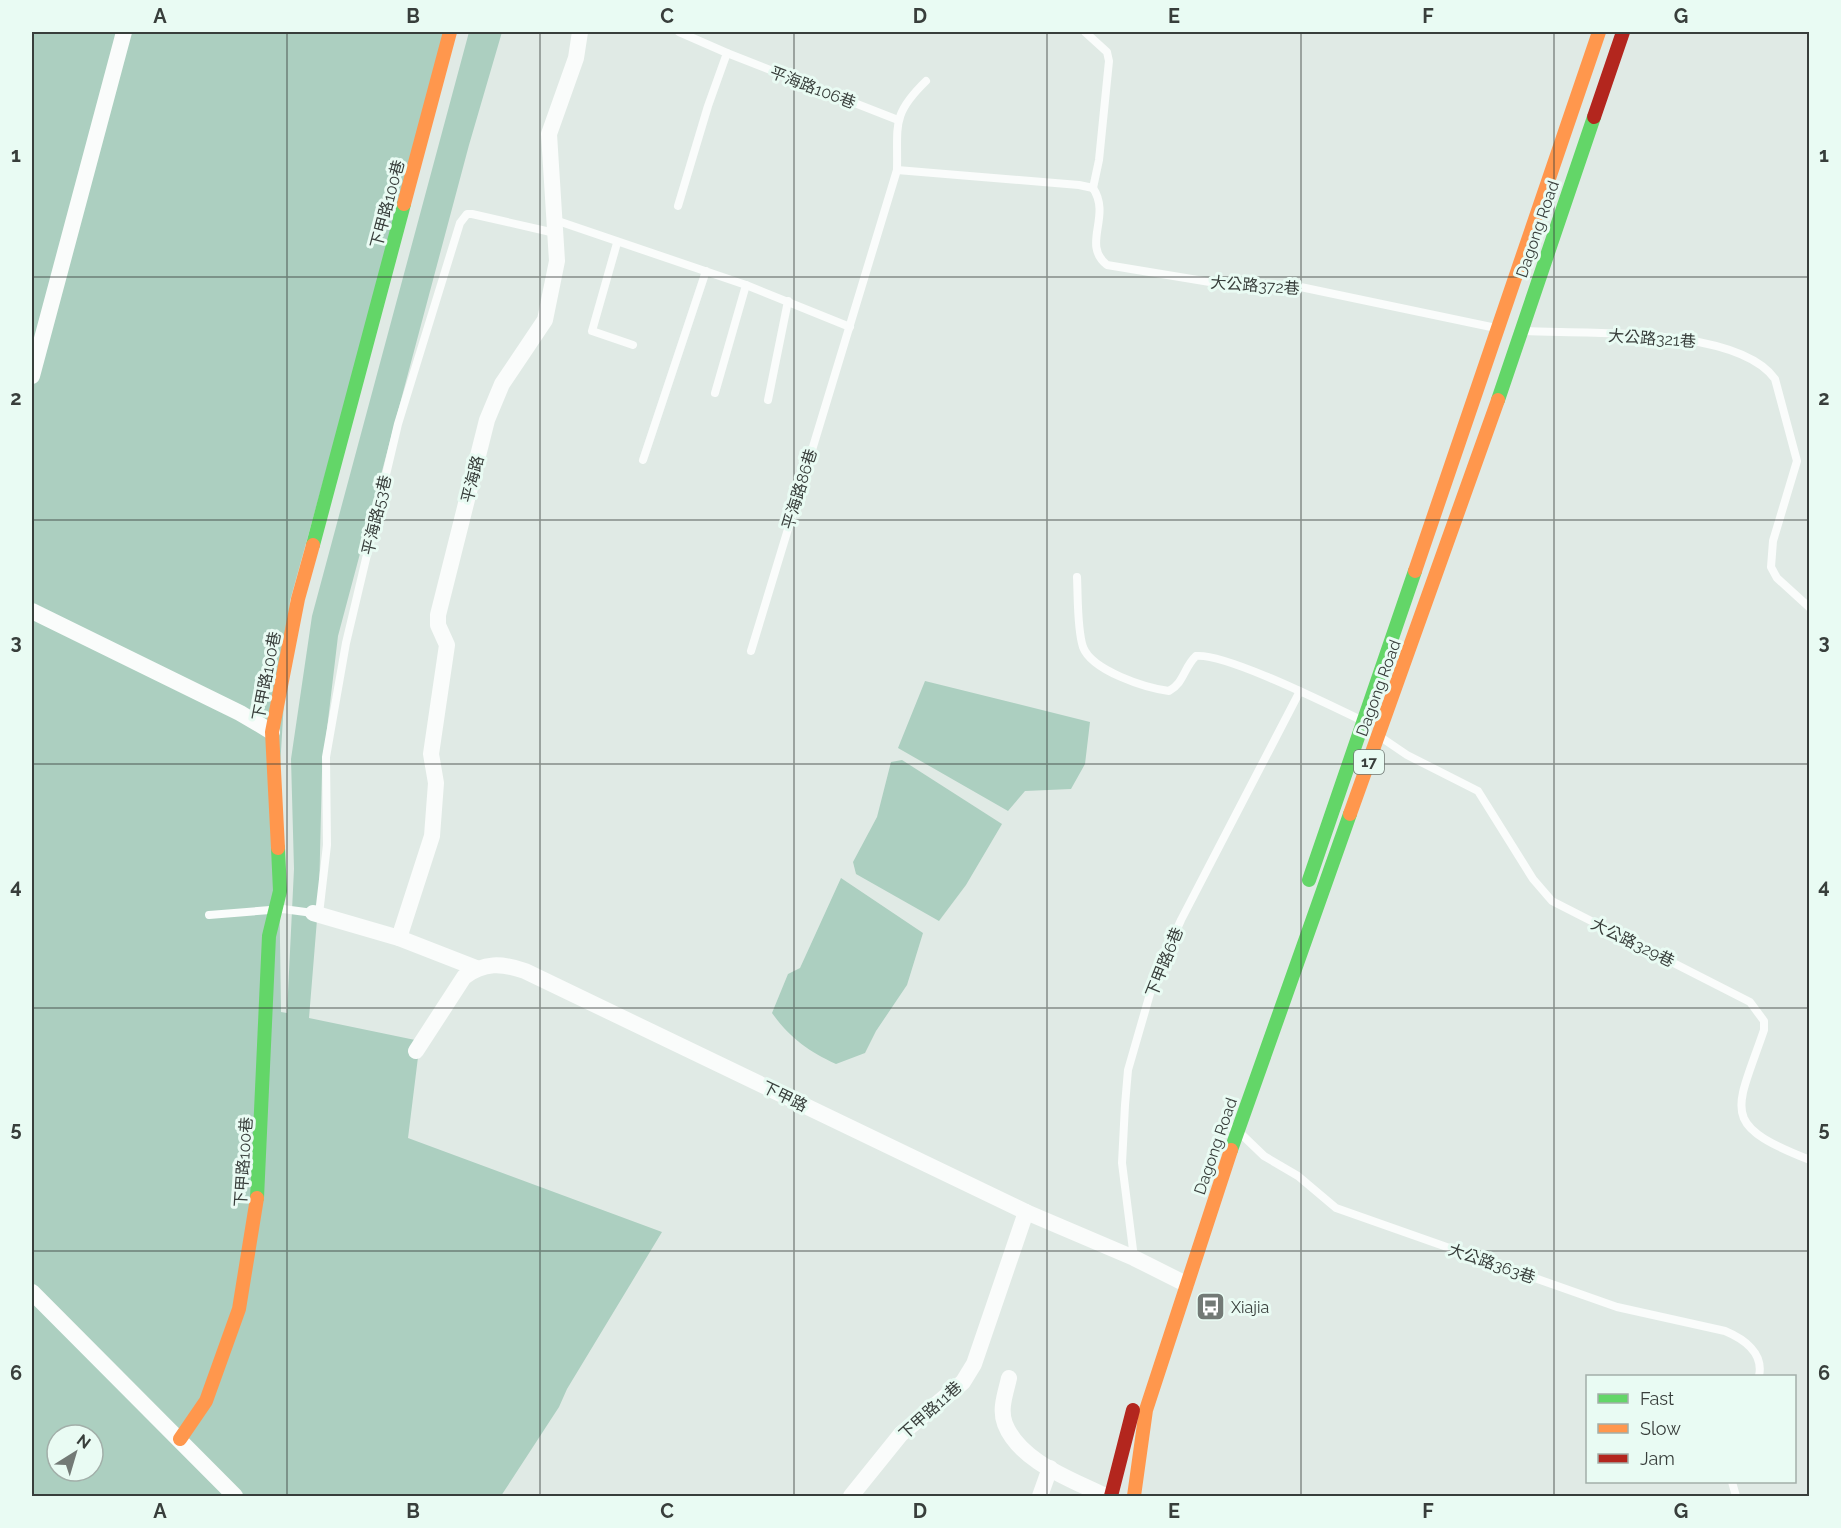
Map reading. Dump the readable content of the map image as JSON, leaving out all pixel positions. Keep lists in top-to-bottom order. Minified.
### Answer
{"streets":{"main road":["下甲路100巷","Dagong Road","17"],"street":["平海路","下甲路","下甲路11巷"],"lane":["平海路106巷","大公路372巷","大公路321巷","平海路86巷","平海路53巷","大公路329巷","下甲路6巷","大公路363巷"]},"crossings":[["平海路106巷","平海路86巷"],["Dagong Road","大公路372巷"],["Dagong Road","大公路321巷"],["Dagong Road","大公路329巷"],["Dagong Road","下甲路"],["Dagong Road","大公路363巷"],["大公路372巷","大公路321巷"],["平海路","平海路53巷"],["下甲路6巷","下甲路"],["下甲路","下甲路11巷"]],"places":{"bus stop":["Xiajia"]},"legend":["Fast","Slow","Jam"],"north":"top right","grid":{"columns":["A","B","C","D","E","F","G"],"rows":["1","2","3","4","5","6"]}}
